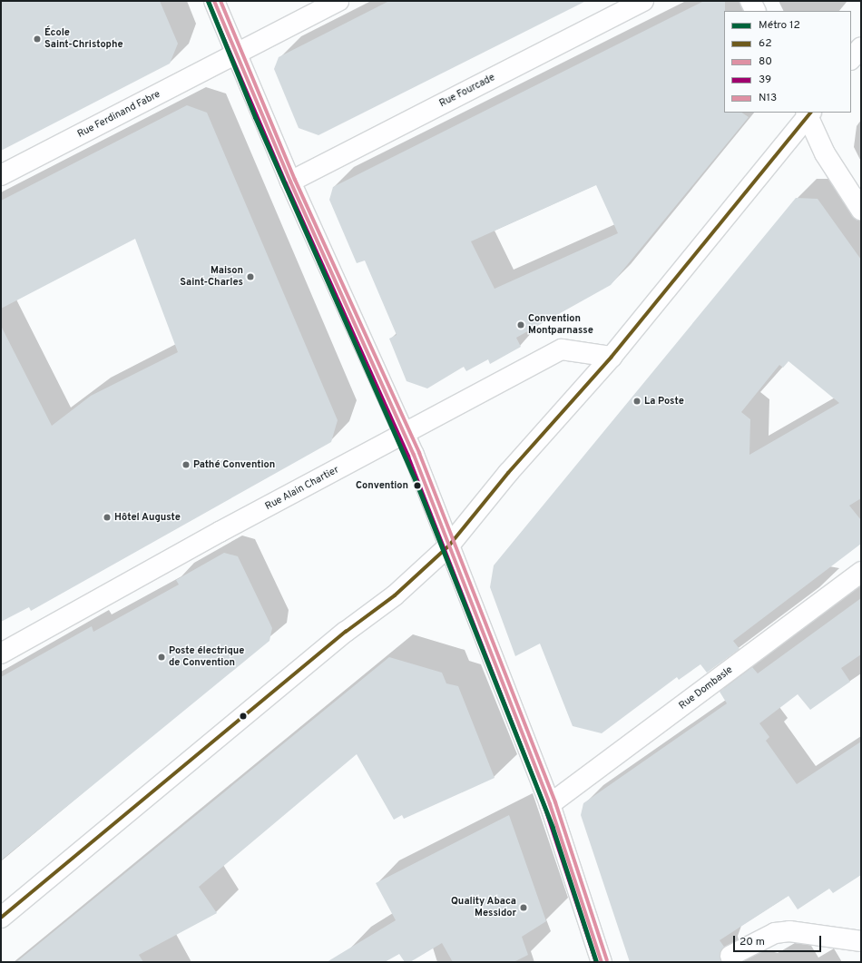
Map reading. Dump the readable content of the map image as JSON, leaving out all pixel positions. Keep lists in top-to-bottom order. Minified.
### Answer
{"streets":{"main road":["Rue Fourcade","Rue Ferdinand Fabre","Rue Alain Chartier","Rue Dombasle"]},"places":["École Saint-Christophe","Maison Saint-Charles","Convention Montparnasse","La Poste","Pathé Convention","Convention","Hôtel Auguste","Poste électrique de Convention","Quality Abaca Messidor"],"lines":["metro line 12","transit line 80","transit line N13","transit line 39","transit line 62"],"legend":["Métro 12","62","80","39","N13"],"scale_bar":"20 m"}
